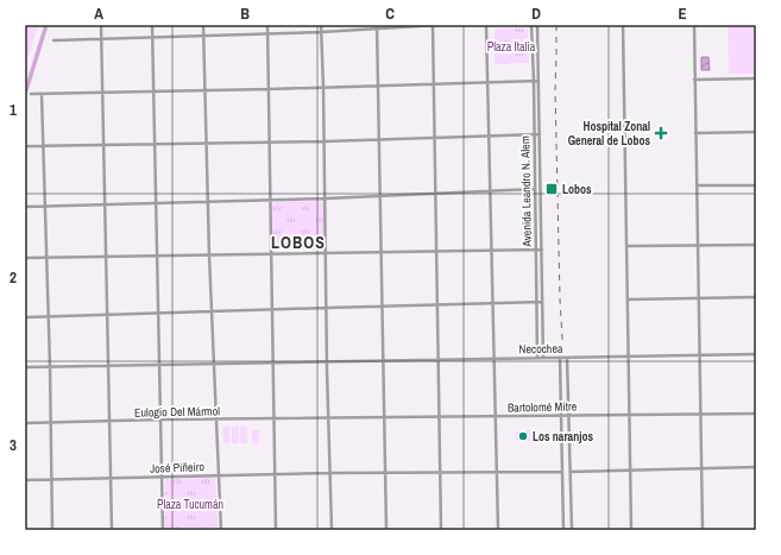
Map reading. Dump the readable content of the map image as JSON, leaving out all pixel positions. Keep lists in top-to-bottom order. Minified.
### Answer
{"streets":{"street":["Avenida Leandro N. Alem","Necochea","Bartolomé Mitre","Eulogio Del Mármol","José Piñeiro"]},"crossings":[["Avenida Leandro N. Alem","Necochea"],["Bartolomé Mitre","Eulogio Del Mármol"]],"districts":["LOBOS"],"parks":["Plaza Italia","Plaza Tucumán"],"places":{"health":["Hospital Zonal General de Lobos"],"transit":["Lobos"],"other":["Los naranjos"]},"grid":{"columns":["A","B","C","D","E"],"rows":["1","2","3"]}}
